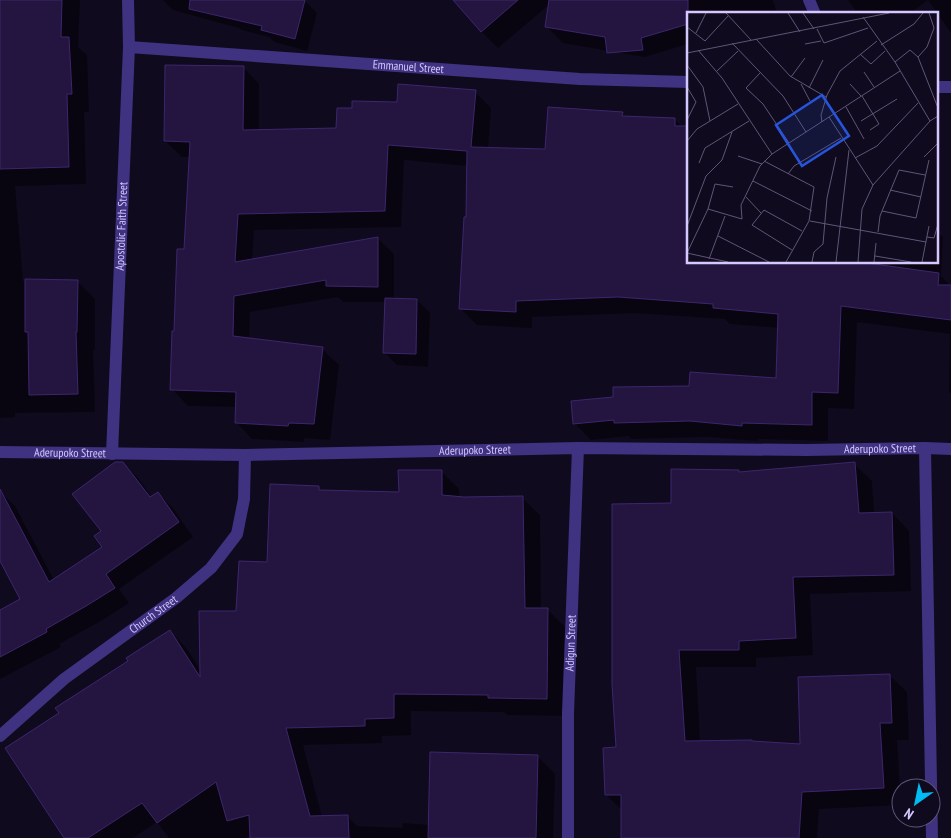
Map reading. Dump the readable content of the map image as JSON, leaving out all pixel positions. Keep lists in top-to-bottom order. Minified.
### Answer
{"streets":{"street":["Emmanuel Street","Apostolic Faith Street","Aderupoko Street","Church Street","Adigun Street"]},"crossings":[["Emmanuel Street","Apostolic Faith Street"],["Apostolic Faith Street","Aderupoko Street"],["Aderupoko Street","Church Street"],["Aderupoko Street","Adigun Street"]],"north":"bottom left"}
